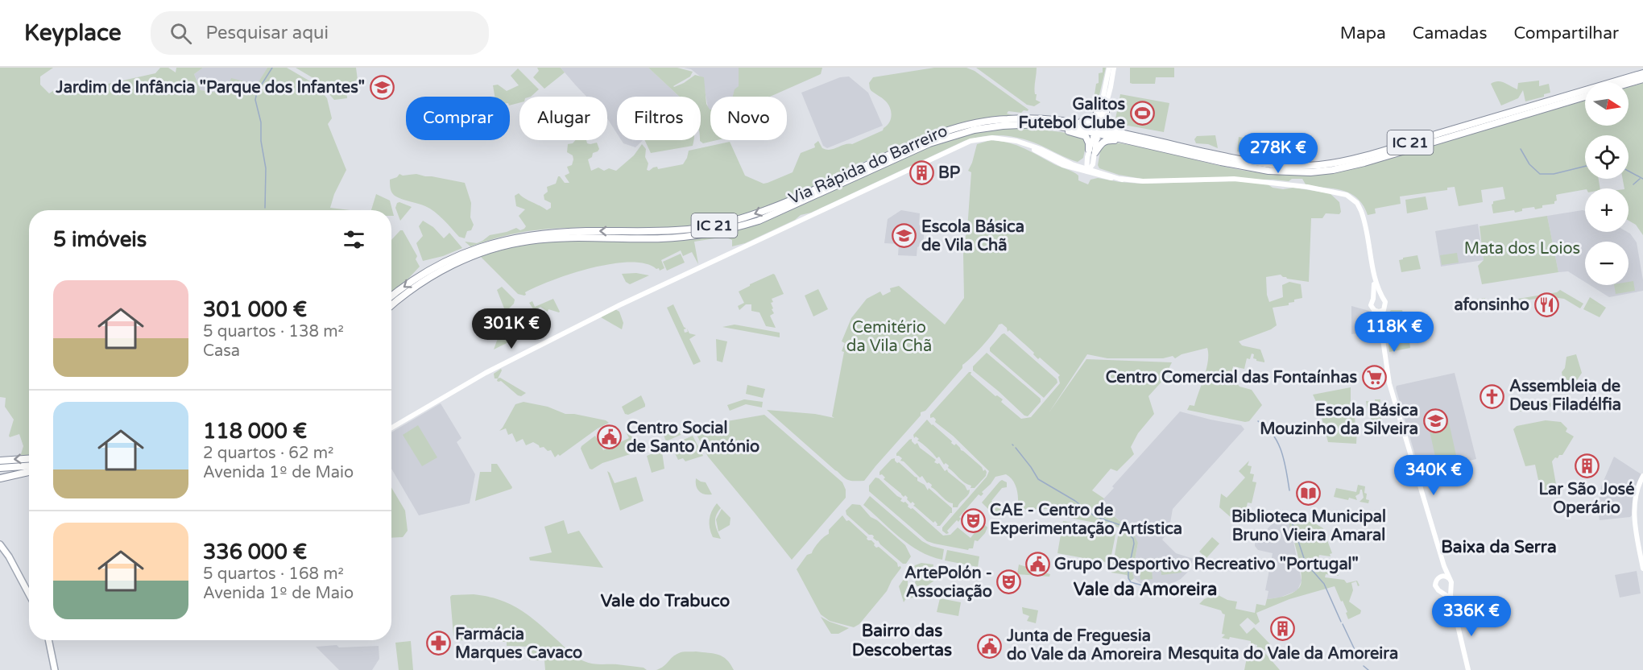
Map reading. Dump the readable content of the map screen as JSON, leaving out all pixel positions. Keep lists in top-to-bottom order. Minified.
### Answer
{"streets":{"highway":["IC 21","Via Rápida do Barreiro"]},"districts":["Baixa da Serra","Vale da Amoreira","Vale do Trabuco","Bairro das Descobertas"],"parks":["Mata dos Loios","Cemitério da Vila Chã"],"places":{"school or university":["Jardim de Infância \"Parque dos Infantes\"","Escola Básica de Vila Chã","Escola Básica Mouzinho da Silveira"],"sports":["Galitos Futebol Clube"],"building":["BP","Lar São José Operário","Mesquita do Vale da Amoreira"],"restaurant":["afonsinho"],"supermarket":["Centro Comercial das Fontaínhas"],"church":["Assembleia de Deus Filadélfia"],"public building":["Centro Social de Santo António","Grupo Desportivo Recreativo \"Portugal\"","Junta de Freguesia do Vale da Amoreira"],"library":["Biblioteca Municipal Bruno Vieira Amaral"],"theatre":["CAE - Centro de Experimentação Artística","ArtePolón - Associação"],"pharmacy":["Farmácia Marques Cavaco"]},"north":"right","page":{"header":"Keyplace","search":"Pesquisar aqui","nav":["Mapa","Camadas","Compartilhar"],"map_buttons":["+","−"],"chip":["Comprar","Alugar","Filtros","Novo"],"price":["278K €","301K €","118K €","340K €","336K €"],"heading":"5 imóveis","list":[{"name":"301 000 €","note":"5 quartos · 138 m² · Casa"},{"name":"118 000 €","note":"2 quartos · 62 m² · Avenida 1º de Maio"},{"name":"336 000 €","note":"5 quartos · 168 m² · Avenida 1º de Maio"}]}}
